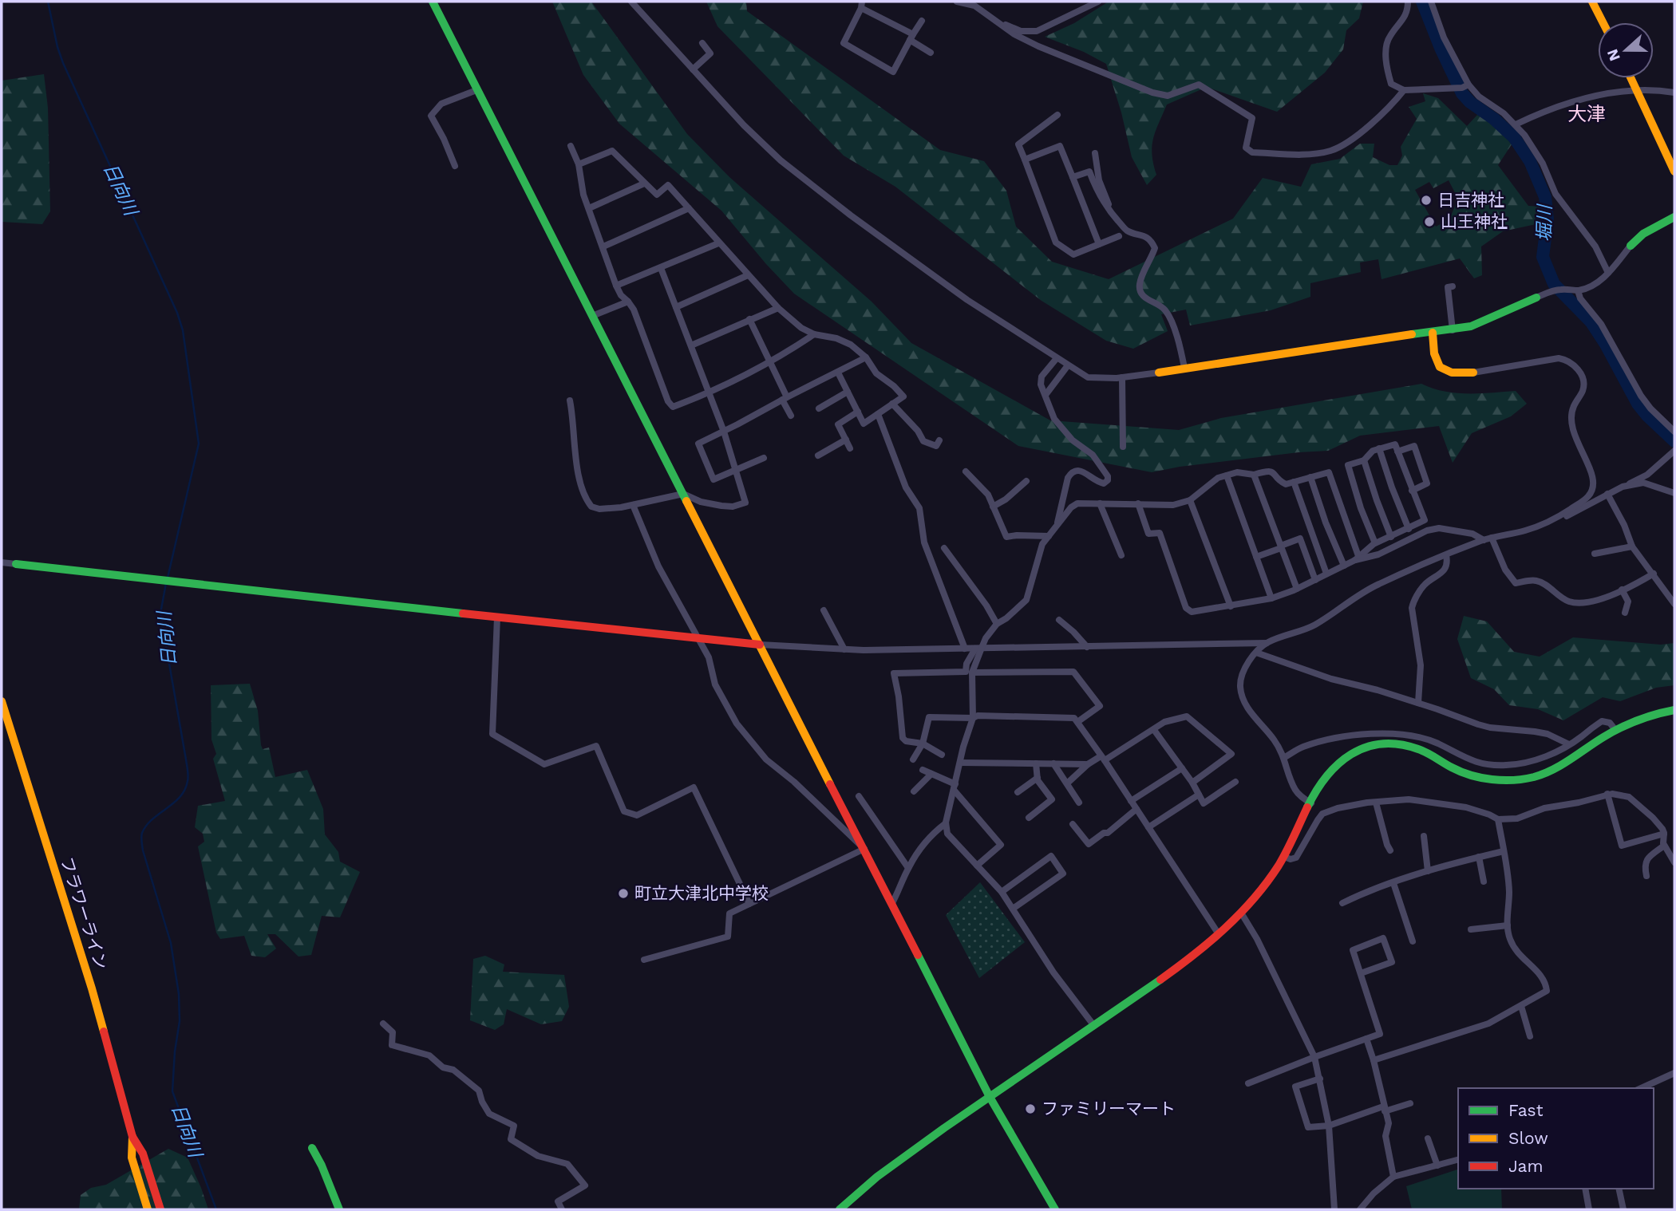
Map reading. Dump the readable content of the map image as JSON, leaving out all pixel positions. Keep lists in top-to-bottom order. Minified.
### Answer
{"streets":{"street":["フラワーライン"]},"districts":["大津"],"water":["日向川","堀川"],"places":["日吉神社","山王神社","町立大津北中学校","ファミリーマート"],"legend":["Fast","Slow","Jam"],"north":"left"}
